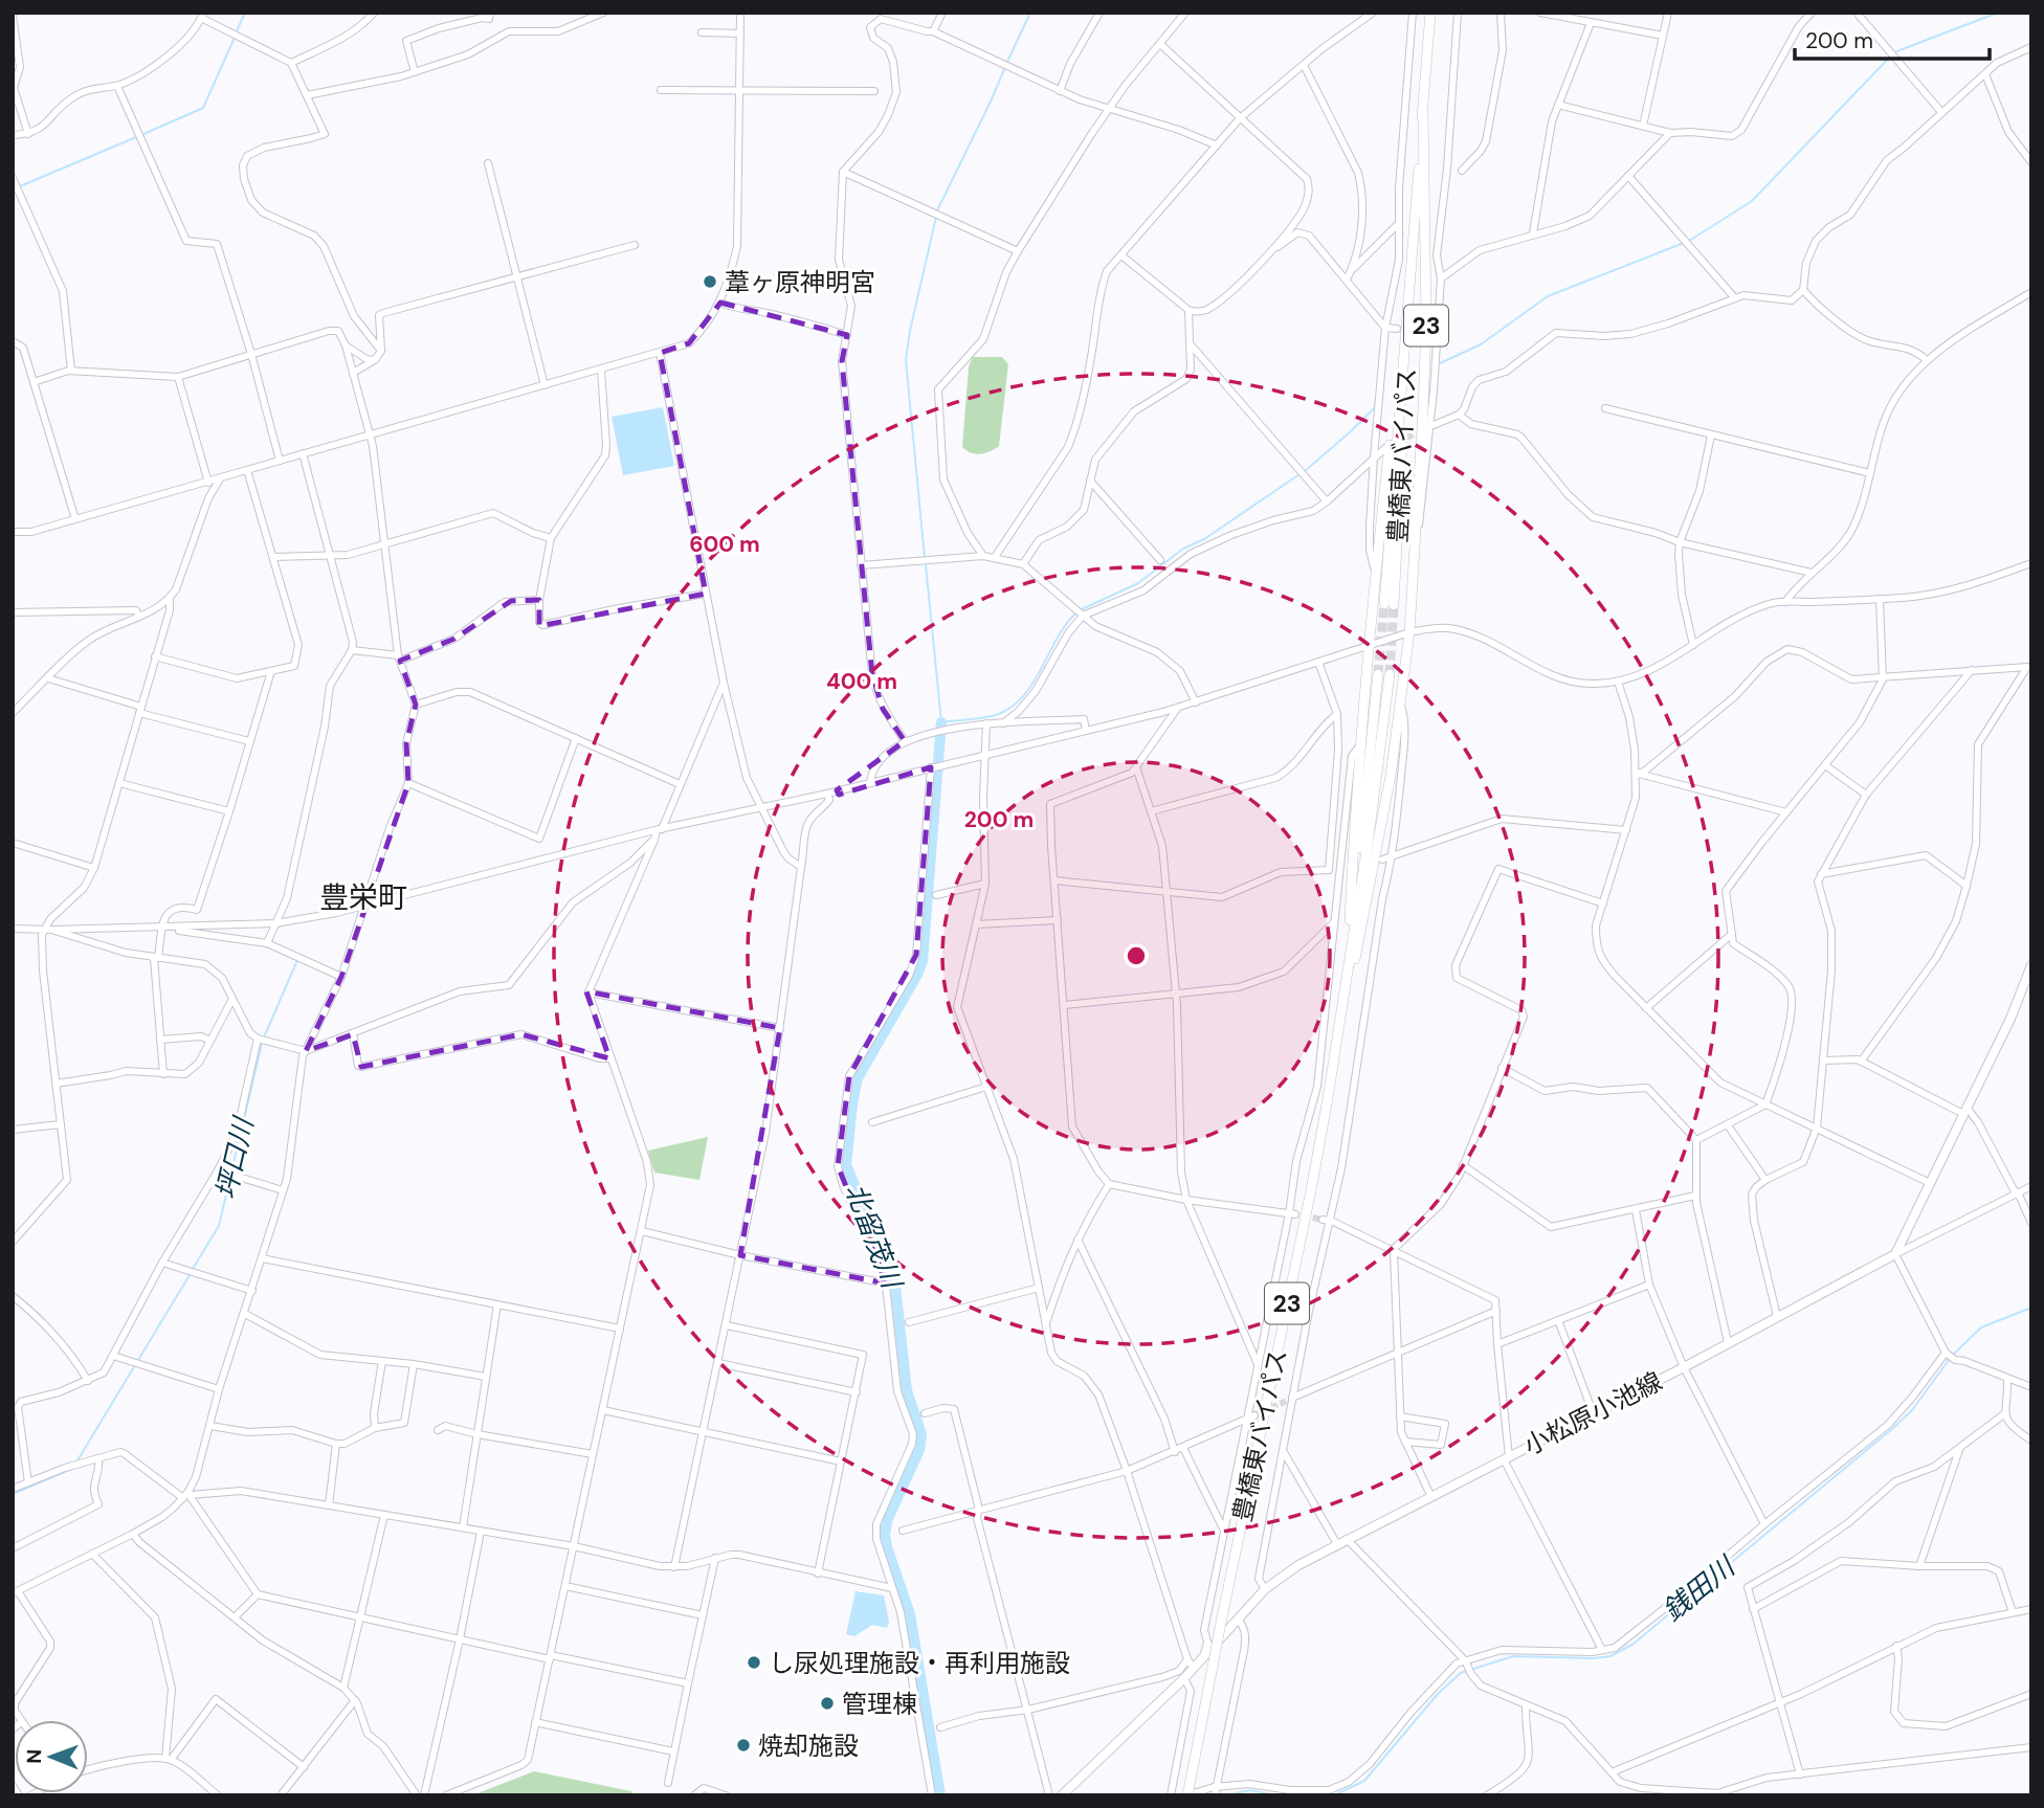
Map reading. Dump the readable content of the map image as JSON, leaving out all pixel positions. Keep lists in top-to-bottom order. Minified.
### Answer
{"streets":{"highway":["23","豊橋東バイパス"],"main road":["小松原小池線"]},"crossings":[["23","豊橋東バイパス"]],"districts":["豊栄町"],"water":["坪口川","北留茂川","銭田川"],"places":["葦ヶ原神明宮","し尿処理施設・再利用施設","管理棟","焼却施設"],"scale_bar":"200 m","north":"left","rings":["600 m","400 m","200 m"]}
